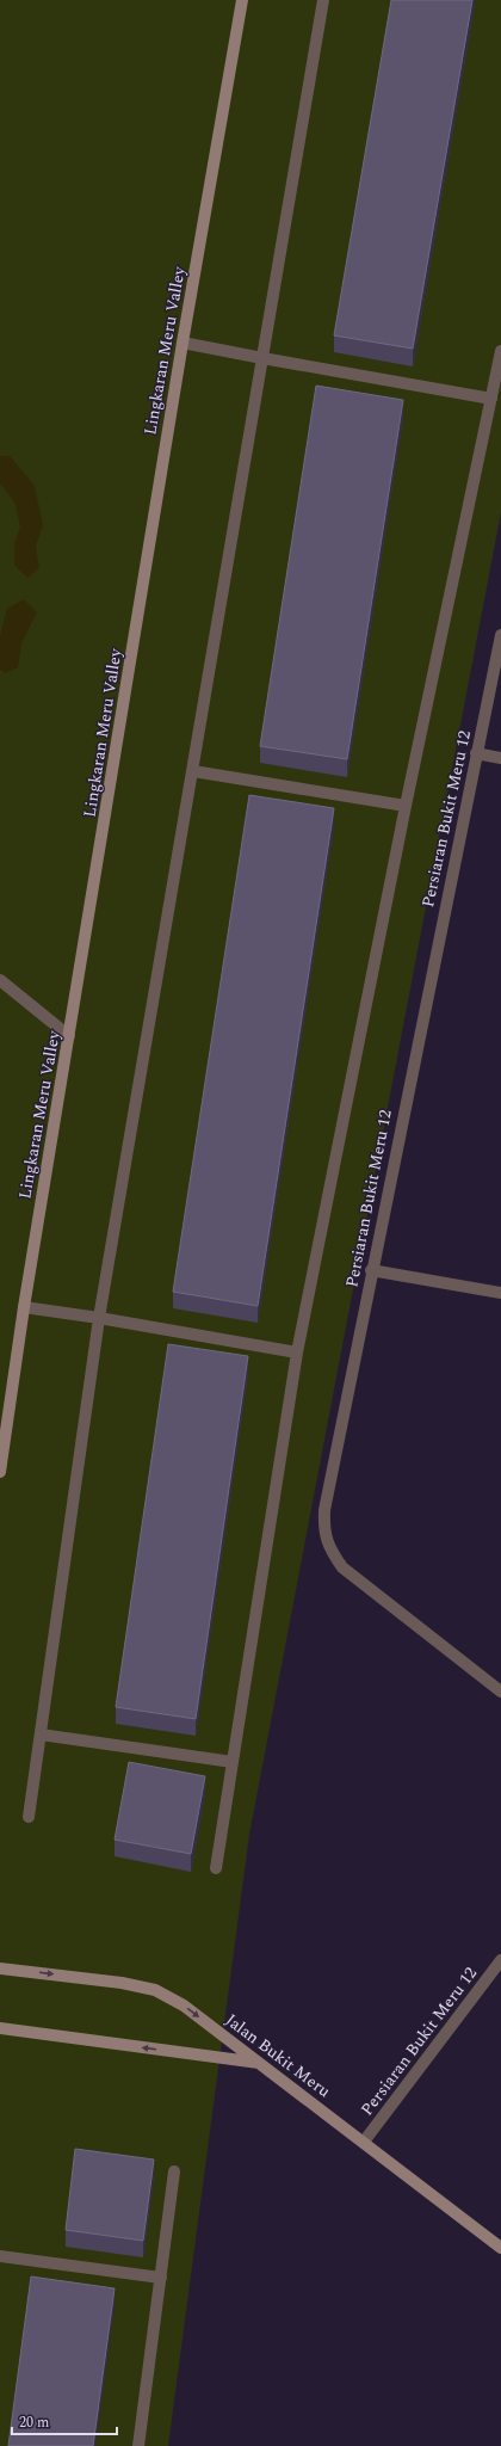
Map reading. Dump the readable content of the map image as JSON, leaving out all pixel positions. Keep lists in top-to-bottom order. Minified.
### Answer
{"streets":{"street":["Lingkaran Meru Valley","Persiaran Bukit Meru 12","Jalan Bukit Meru"]},"crossings":[["Persiaran Bukit Meru 12","Jalan Bukit Meru"]],"scale_bar":"20 m"}
